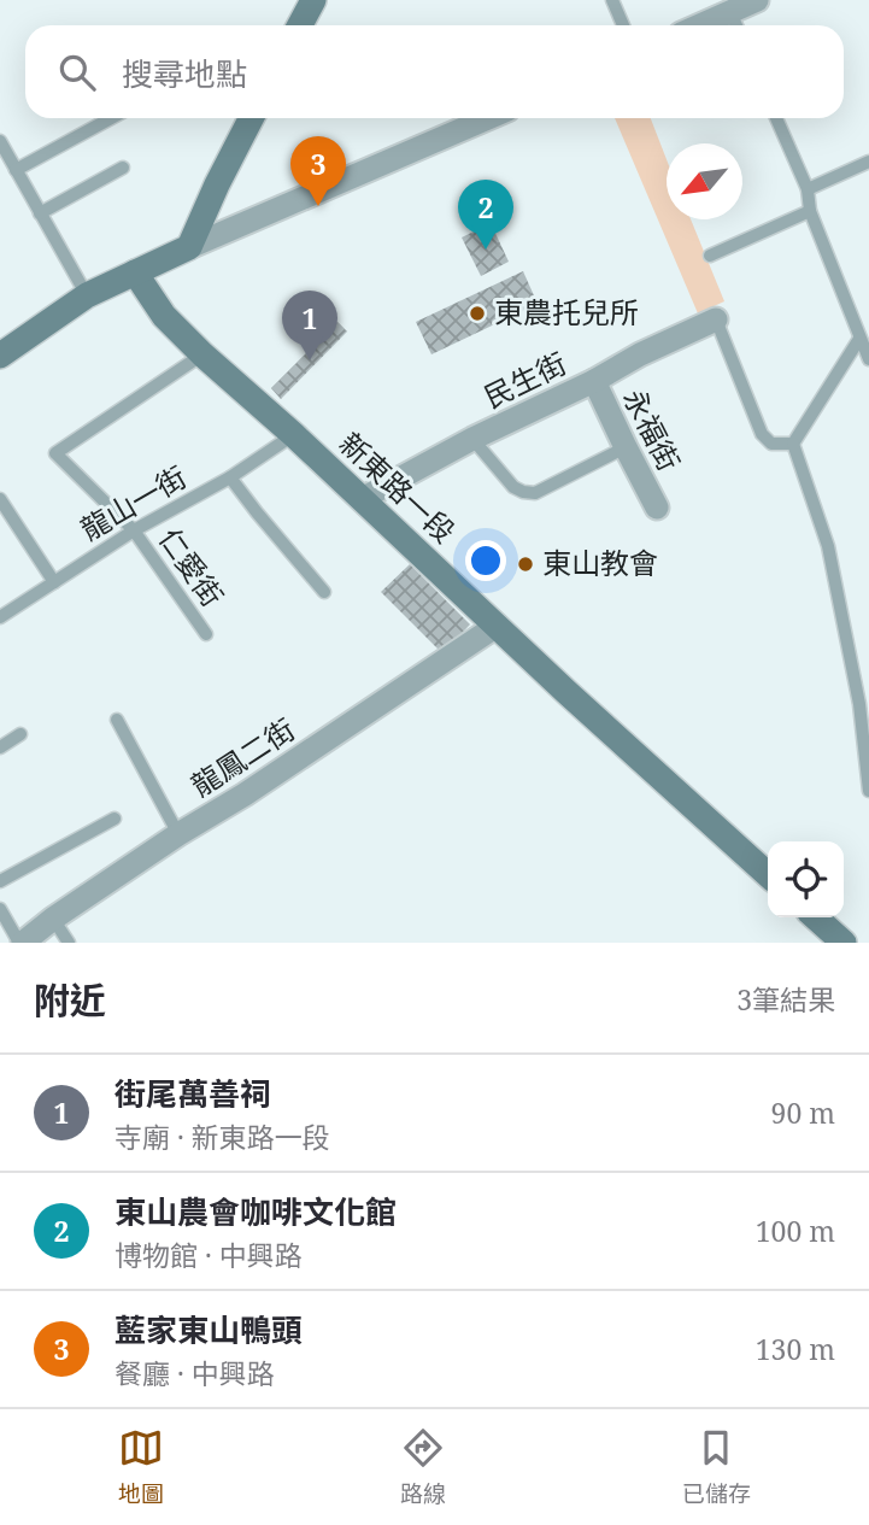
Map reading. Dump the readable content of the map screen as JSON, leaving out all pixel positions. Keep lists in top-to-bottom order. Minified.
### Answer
{"streets":{"street":["民生街","永福街","新東路一段","龍鳳二街"],"lane":["龍山一街","仁愛街"]},"crossings":[["民生街","永福街"],["民生街","新東路一段"],["新東路一段","龍山一街"],["新東路一段","仁愛街"],["新東路一段","龍鳳二街"],["龍山一街","仁愛街"]],"places":["東農托兒所","東山教會"],"north":"bottom left","page":{"search":"搜尋地點","pins":["3","2","1"],"heading":["附近","3筆結果"],"list":[{"mark":"1","name":"街尾萬善祠","note":"寺廟 · 新東路一段","value":"90 m"},{"mark":"2","name":"東山農會咖啡文化館","note":"博物館 · 中興路","value":"100 m"},{"mark":"3","name":"藍家東山鴨頭","note":"餐廳 · 中興路","value":"130 m"}],"nav":["地圖","路線","已儲存"]}}
